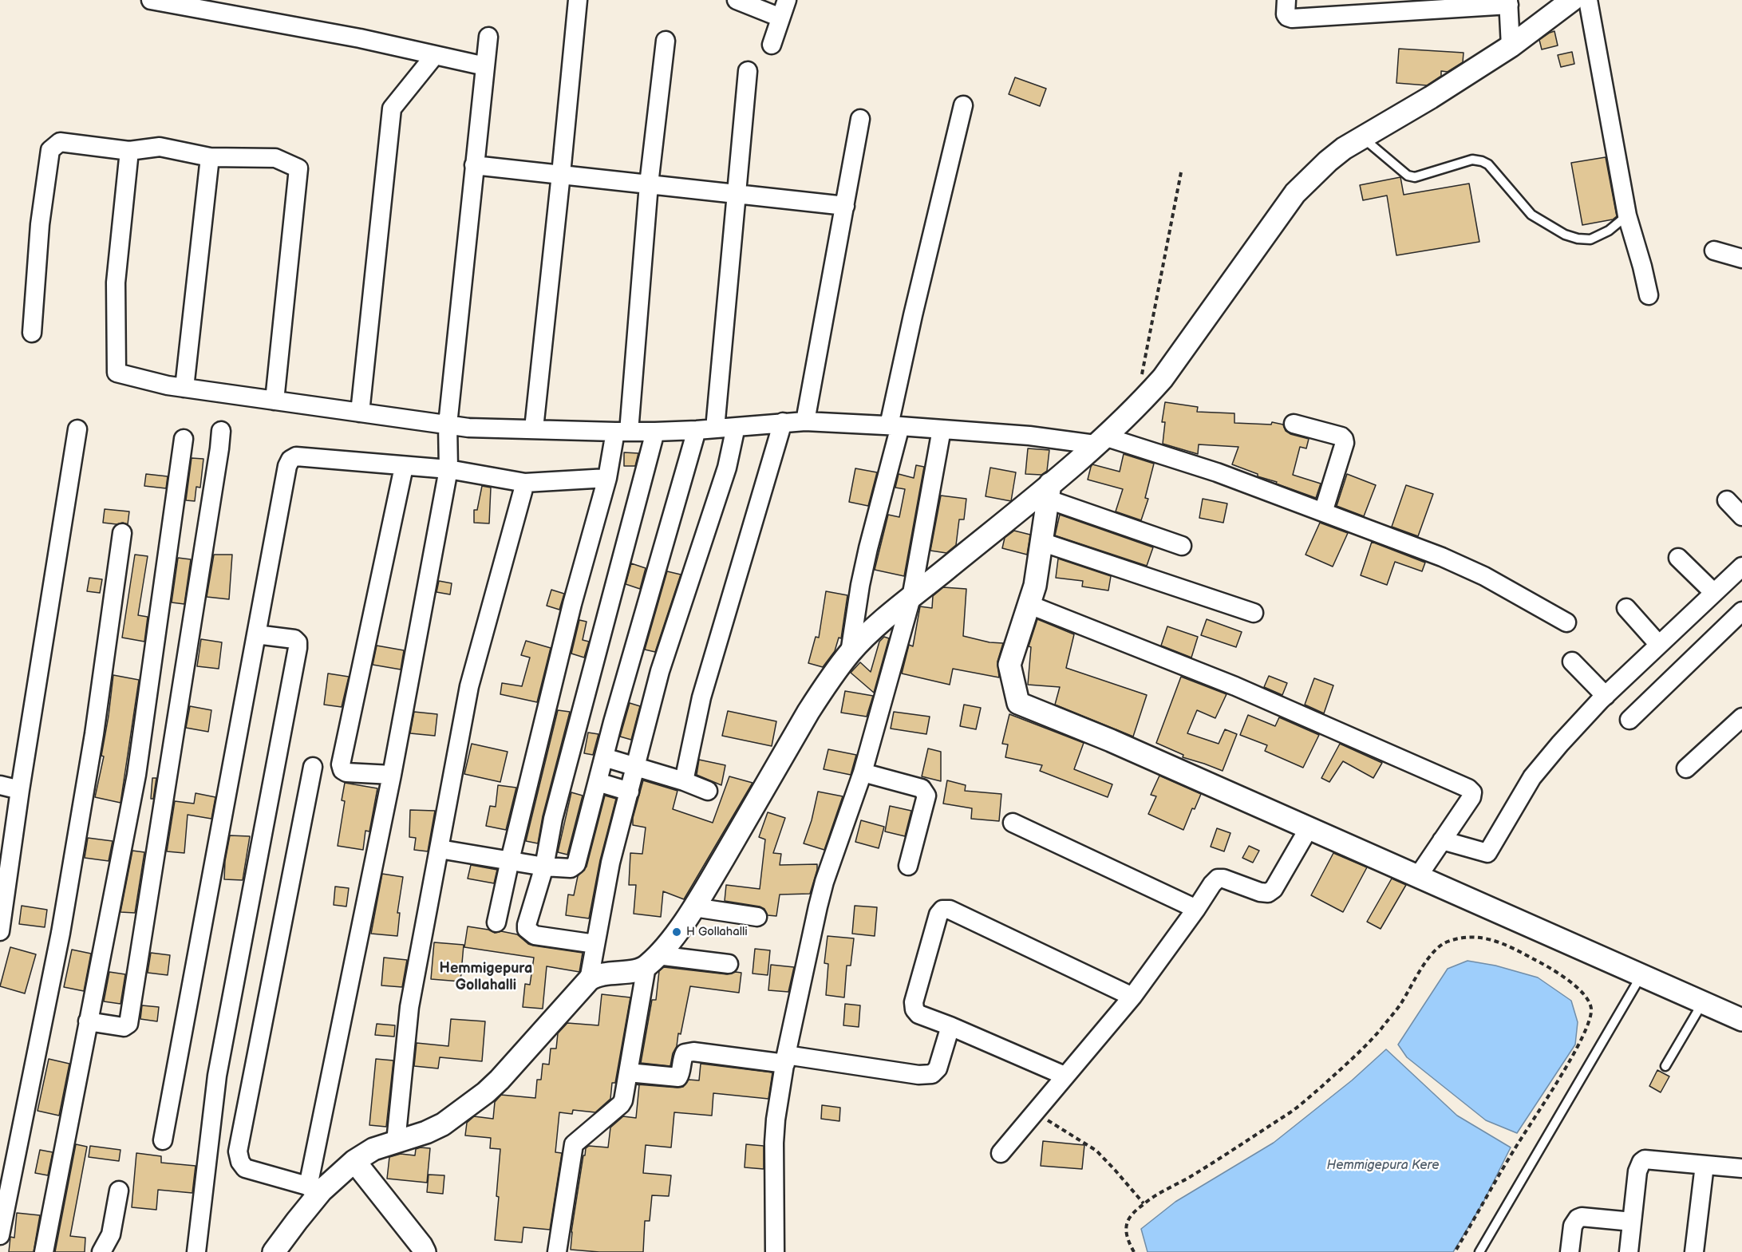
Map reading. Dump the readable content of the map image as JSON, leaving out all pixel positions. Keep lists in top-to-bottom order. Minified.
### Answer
{"districts":["Hemmigepura Gollahalli"],"water":["Hemmigepura Kere"],"places":["H Gollahalli"]}
